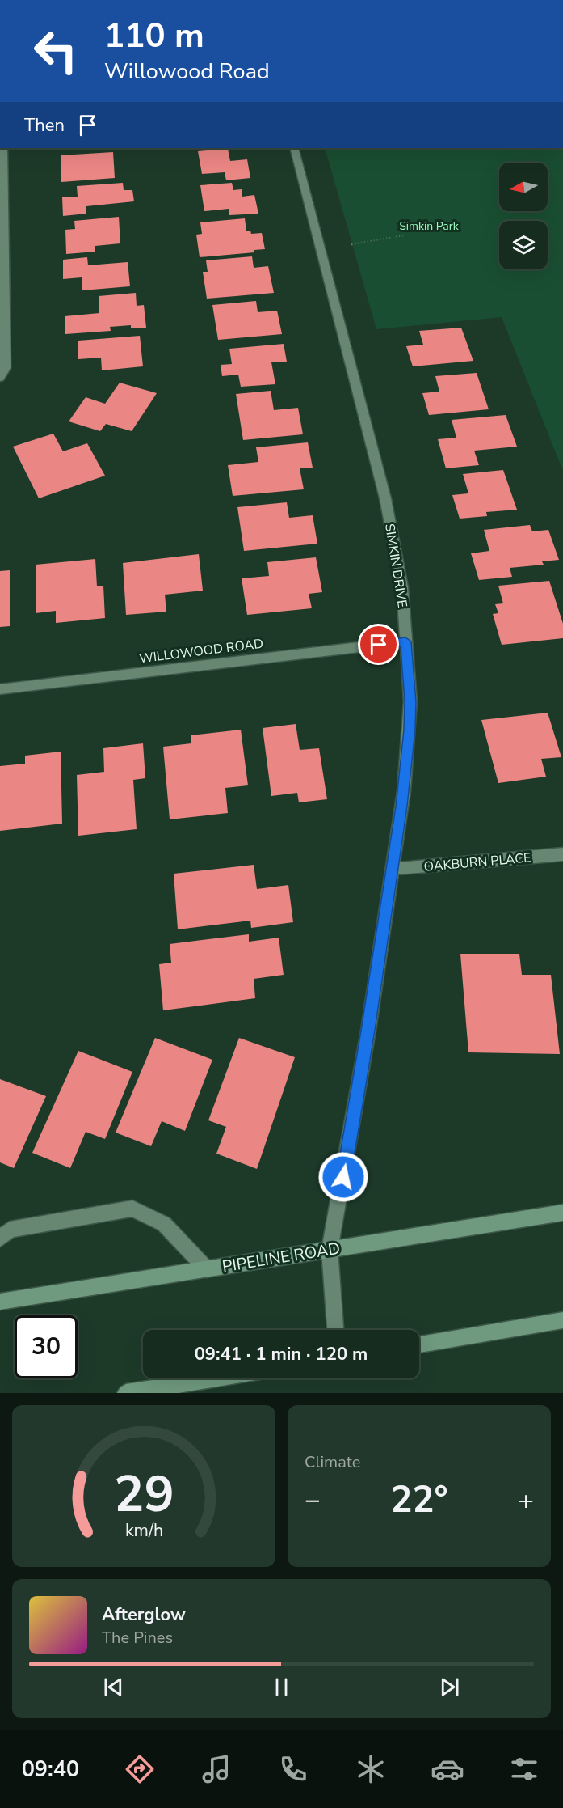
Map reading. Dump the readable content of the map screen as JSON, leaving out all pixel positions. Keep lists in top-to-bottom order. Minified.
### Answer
{"streets":{"street":["SIMKIN DRIVE","WILLOWOOD ROAD","OAKBURN PLACE","PIPELINE ROAD"]},"crossings":[["SIMKIN DRIVE","WILLOWOOD ROAD"],["SIMKIN DRIVE","OAKBURN PLACE"],["SIMKIN DRIVE","PIPELINE ROAD"]],"parks":["Simkin Park"],"north":"left","page":{"turn":["110 m","Willowood Road"],"then":"Then","limit":"30","trip":"09:41 · 1 min · 120 m","tile":"Climate","heat":["−","22°","+"],"song":["Afterglow","The Pines"],"tabs":"09:40","gauge":["29","km/h"]}}
